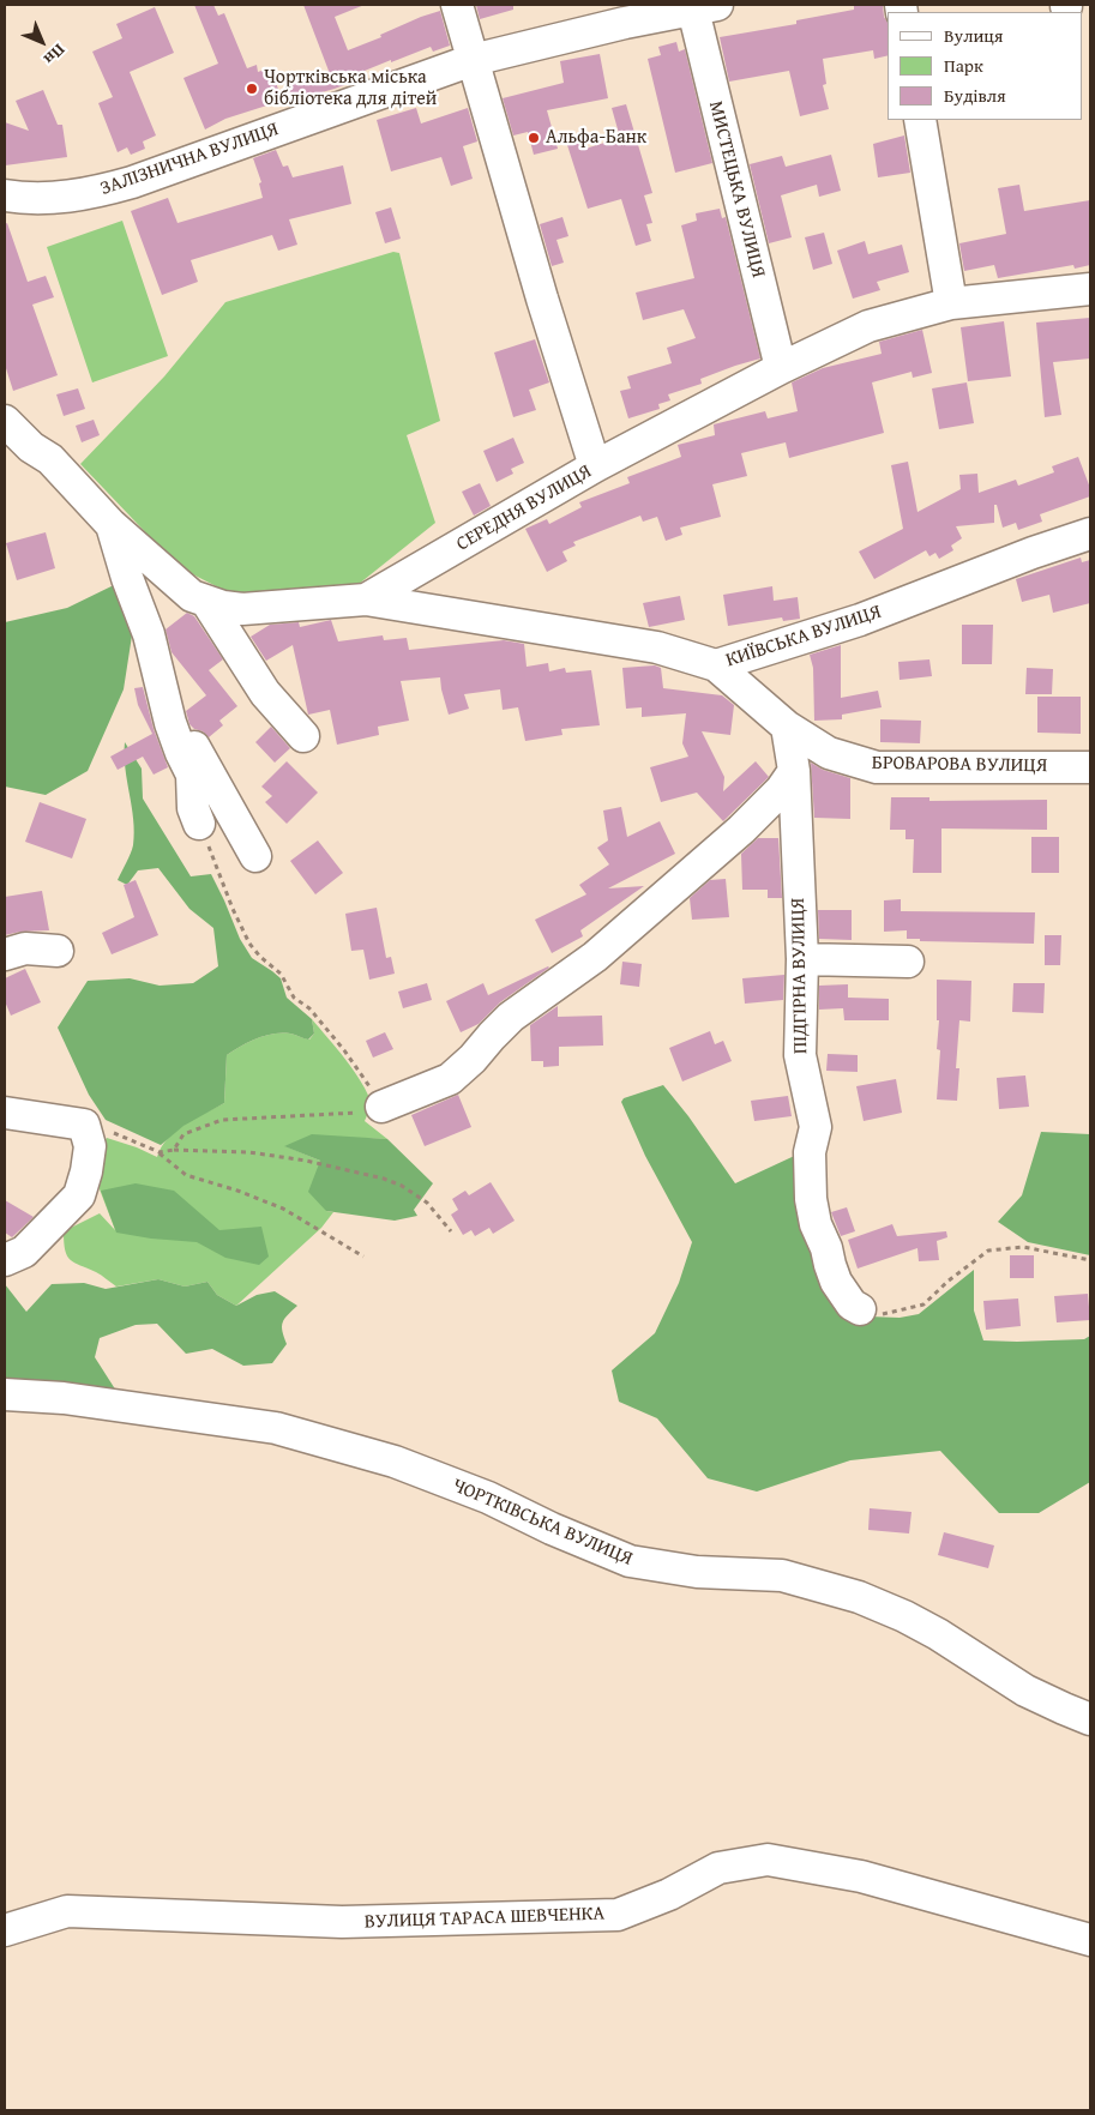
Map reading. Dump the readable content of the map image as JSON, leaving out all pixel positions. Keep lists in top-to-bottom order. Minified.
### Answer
{"streets":{"street":["ЗАЛІЗНИЧНА ВУЛИЦЯ","МИСТЕЦЬКА ВУЛИЦЯ","СЕРЕДНЯ ВУЛИЦЯ","КИЇВСЬКА ВУЛИЦЯ","БРОВАРОВА ВУЛИЦЯ","ПІДГІРНА ВУЛИЦЯ","ЧОРТКІВСЬКА ВУЛИЦЯ","ВУЛИЦЯ ТАРАСА ШЕВЧЕНКА"]},"crossings":[["ЗАЛІЗНИЧНА ВУЛИЦЯ","МИСТЕЦЬКА ВУЛИЦЯ"],["МИСТЕЦЬКА ВУЛИЦЯ","СЕРЕДНЯ ВУЛИЦЯ"],["СЕРЕДНЯ ВУЛИЦЯ","КИЇВСЬКА ВУЛИЦЯ"],["КИЇВСЬКА ВУЛИЦЯ","БРОВАРОВА ВУЛИЦЯ"],["БРОВАРОВА ВУЛИЦЯ","ПІДГІРНА ВУЛИЦЯ"]],"places":["Чортківська міська бібліотека для дітей","Альфа-Банк"],"legend":["Вулиця","Парк","Будівля"],"north":"bottom right"}
